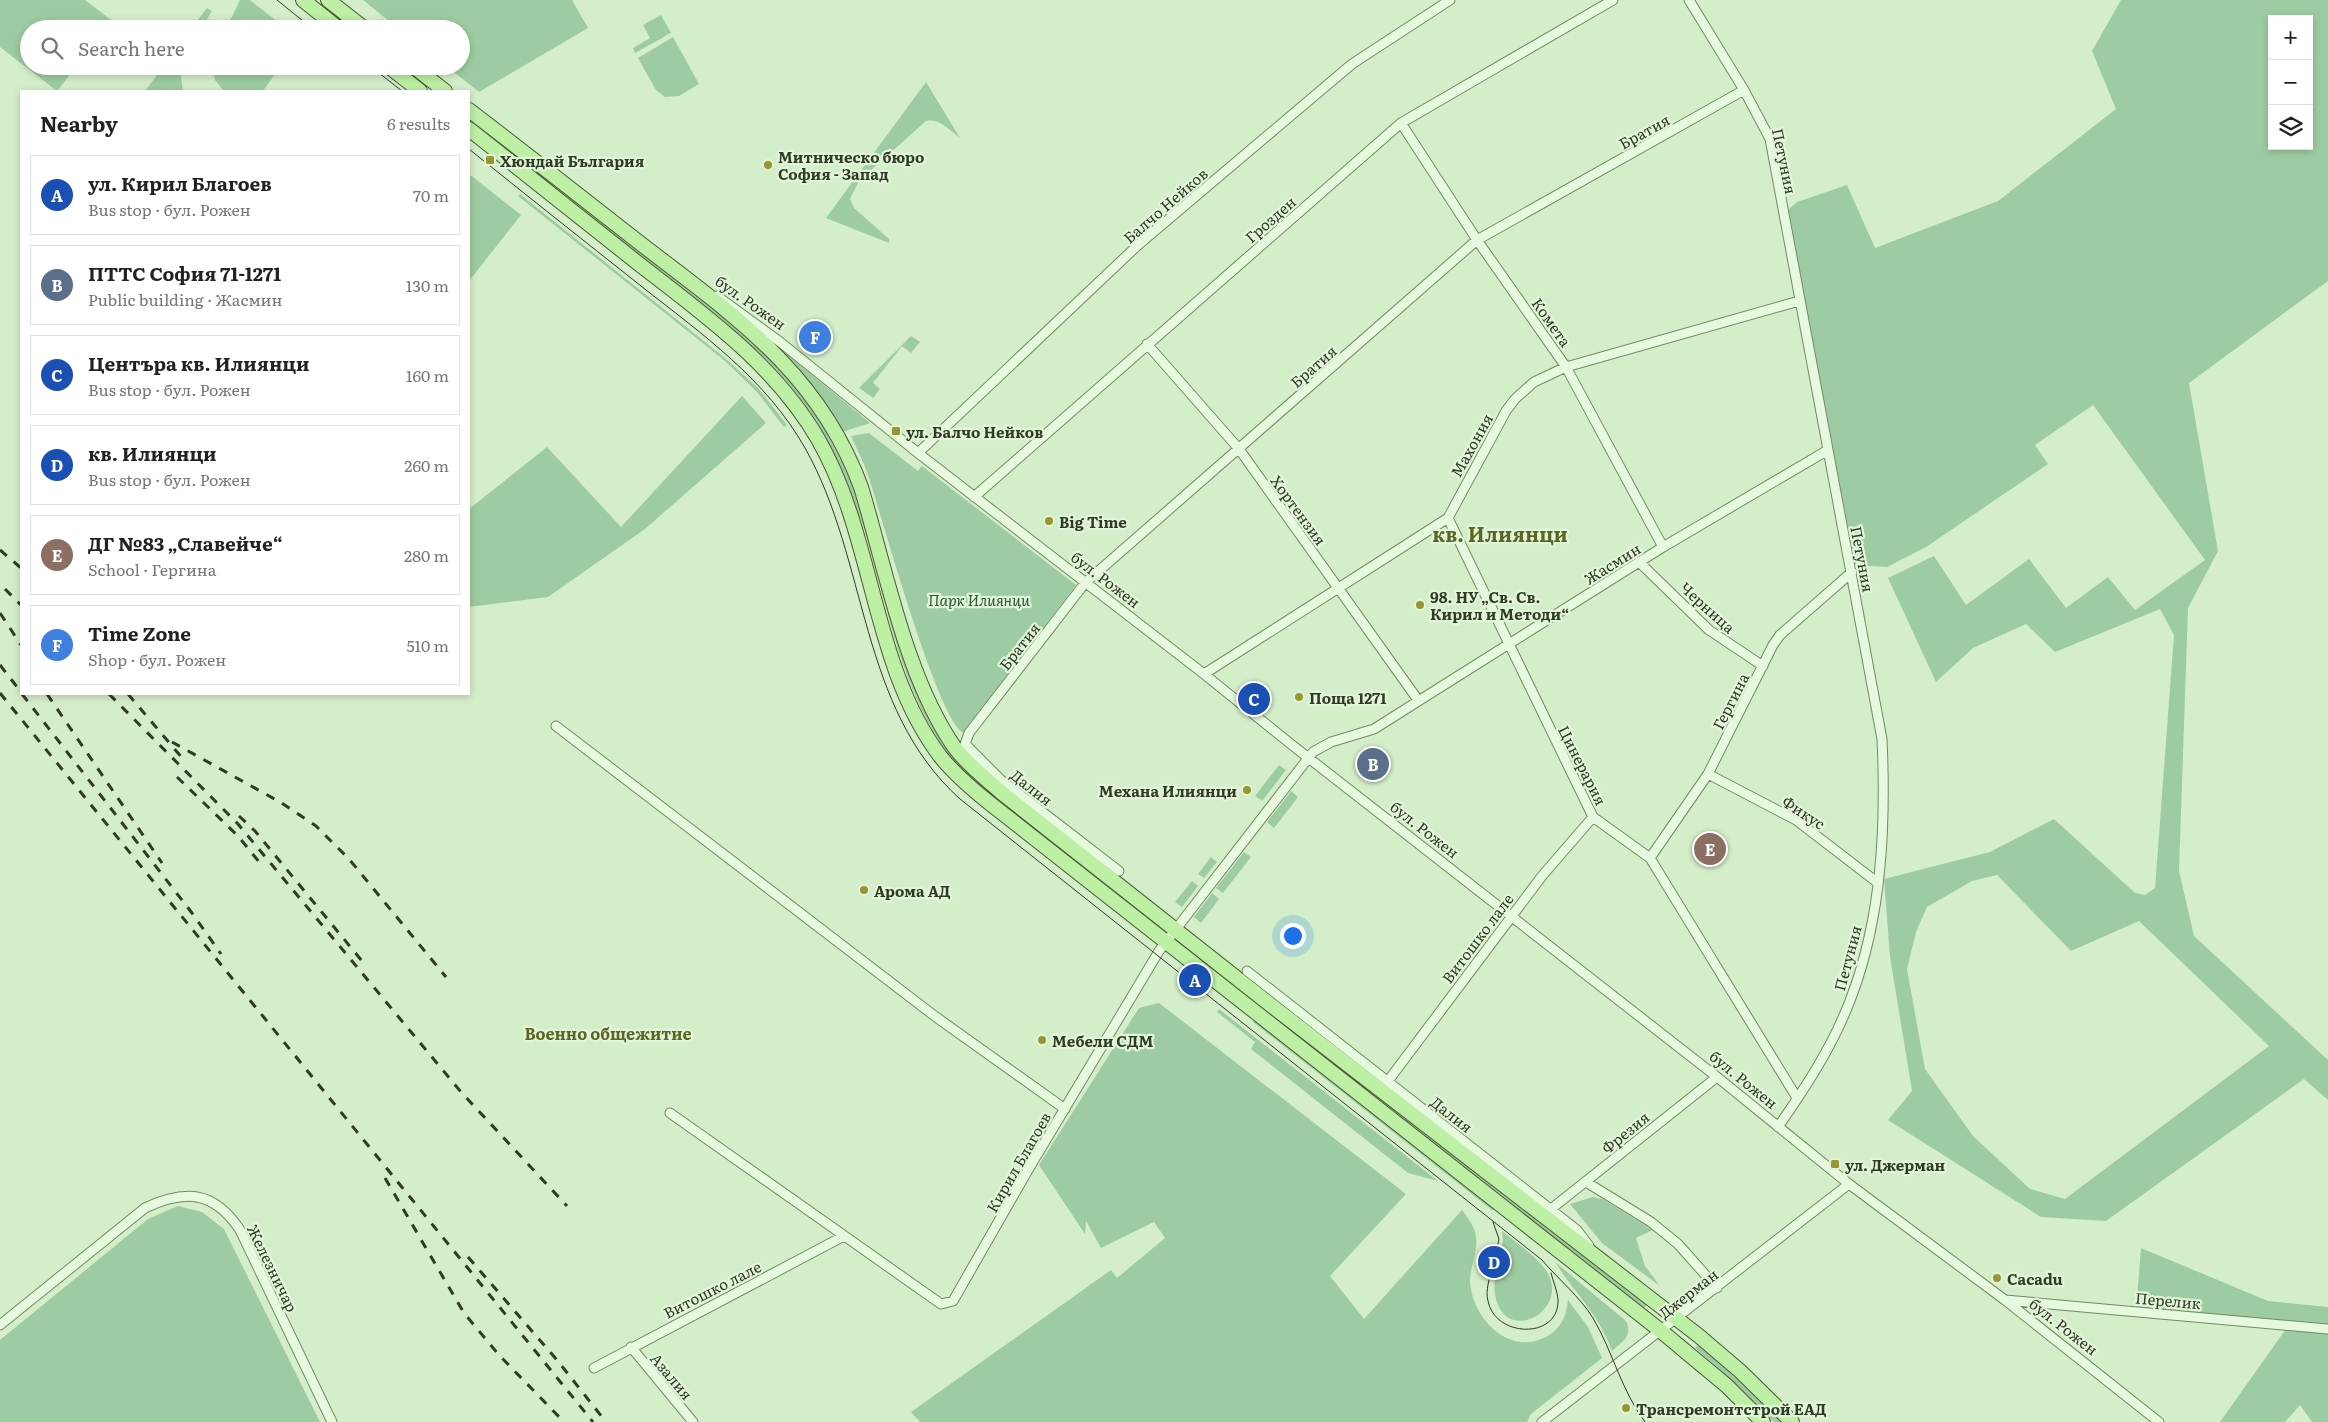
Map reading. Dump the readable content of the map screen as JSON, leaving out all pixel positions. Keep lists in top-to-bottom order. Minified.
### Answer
{"streets":{"main road":["бул. Рожен"],"street":["Братия","Петуния","Балчо Нейков","Грозден","Комета","Махония","Хортензия","Жасмин","Черница","Гергина","Цинерария","Далия","Фикус","Витошко лале","Фрезия","Кирил Благоев","Железничар","Джерман","Перелик","Азалия"]},"crossings":[["Братия","Петуния"],["Братия","бул. Рожен"],["Братия","Комета"],["Братия","Хортензия"],["Братия","Далия"],["Петуния","бул. Рожен"],["Петуния","Махония"],["Петуния","Жасмин"],["Петуния","Гергина"],["Петуния","Цинерария"],["Петуния","Фикус"],["Балчо Нейков","бул. Рожен"],["Грозден","бул. Рожен"],["Грозден","Комета"],["Грозден","Хортензия"],["бул. Рожен","Жасмин"],["бул. Рожен","Далия"],["бул. Рожен","Витошко лале"],["бул. Рожен","Фрезия"],["бул. Рожен","Кирил Благоев"],["бул. Рожен","Джерман"],["бул. Рожен","Перелик"],["Комета","Махония"],["Комета","Жасмин"],["Махония","Цинерария"],["Хортензия","Жасмин"],["Жасмин","Черница"],["Жасмин","Цинерария"],["Жасмин","Кирил Благоев"],["Черница","Гергина"],["Гергина","Цинерария"],["Гергина","Фикус"],["Цинерария","Витошко лале"],["Далия","Витошко лале"],["Далия","Фрезия"],["Витошко лале","Кирил Благоев"],["Витошко лале","Азалия"]],"districts":["кв. Илиянци","Военно общежитие"],"parks":["Парк Илиянци"],"places":{"transit":["Хюндай България","ул. Балчо Нейков","ул. Джерман"],"other":["Митническо бюро София - Запад","Big Time","98. НУ „Св. Св. Кирил и Методи“","Поща 1271","Механа Илиянци","Арома АД","Мебели СДМ","Cacadu","Трансремонтстрой ЕАД"]},"page":{"map_buttons":["+","−"],"search":"Search here","heading":["Nearby","6 results"],"list":[{"mark":"A","name":"ул. Кирил Благоев","note":"Bus stop · бул. Рожен","value":"70 m"},{"mark":"B","name":"ПТТС София 71-1271","note":"Public building · Жасмин","value":"130 m"},{"mark":"C","name":"Центъра кв. Илиянци","note":"Bus stop · бул. Рожен","value":"160 m"},{"mark":"D","name":"кв. Илиянци","note":"Bus stop · бул. Рожен","value":"260 m"},{"mark":"E","name":"ДГ №83 „Славейче“","note":"School · Гергина","value":"280 m"},{"mark":"F","name":"Time Zone","note":"Shop · бул. Рожен","value":"510 m"}],"pins":["F","C","B","E","A","D"]}}
